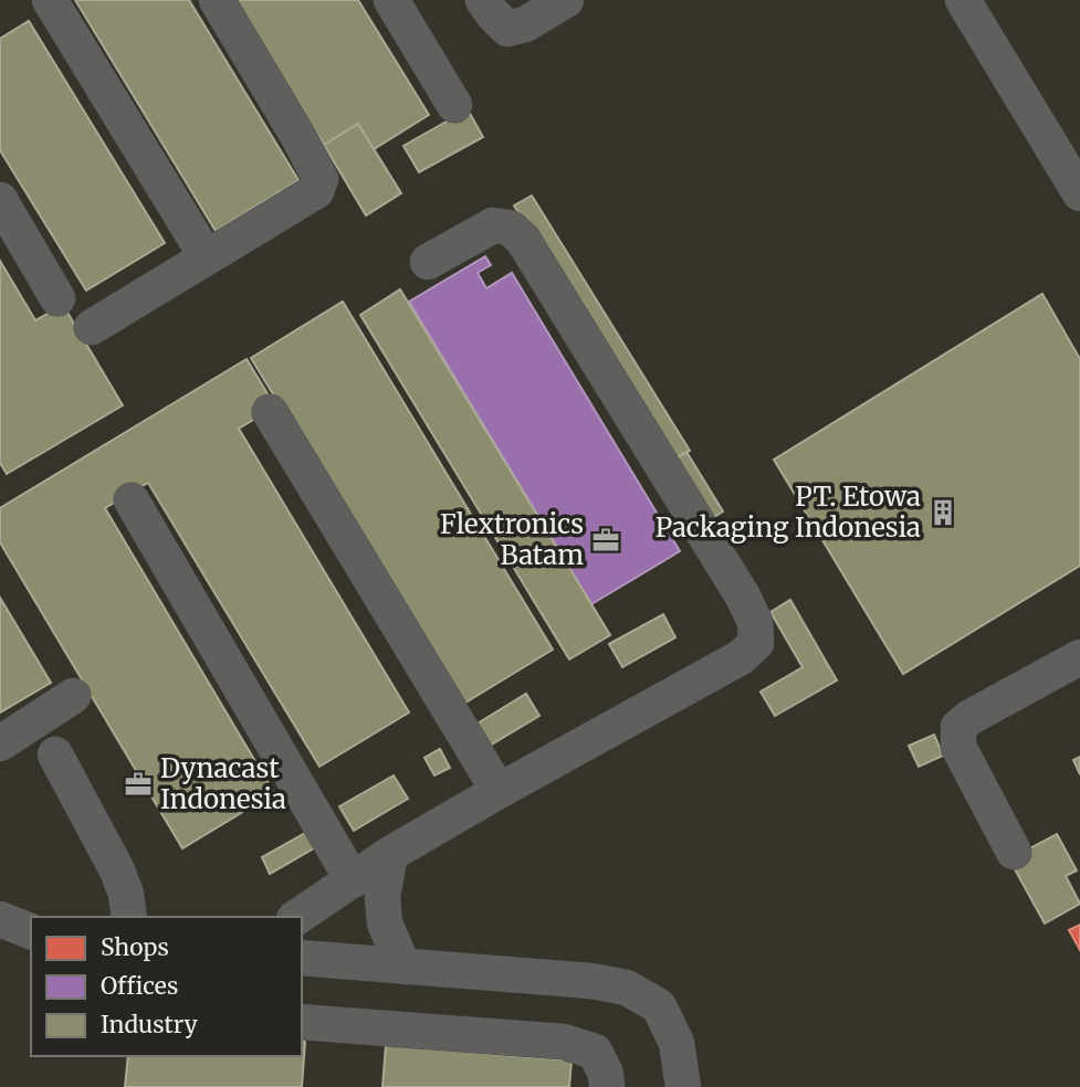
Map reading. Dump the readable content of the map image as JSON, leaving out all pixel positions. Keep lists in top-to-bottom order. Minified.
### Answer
{"places":{"building":["PT. Etowa Packaging Indonesia"],"office":["Flextronics Batam","Dynacast Indonesia"]},"legend":["Shops","Offices","Industry"]}
